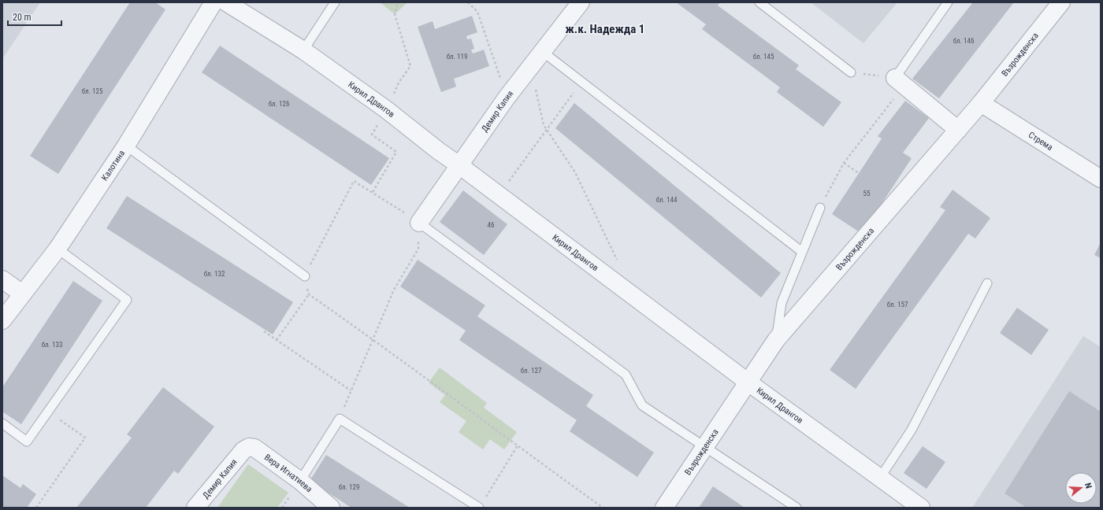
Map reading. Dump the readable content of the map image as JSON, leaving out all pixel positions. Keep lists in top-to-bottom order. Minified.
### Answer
{"streets":{"street":["Възрожденска","Кирил Дрангов","Демир Капия","Стрема","Калотина","Вера Игнатиева"]},"crossings":[["Възрожденска","Кирил Дрангов"],["Възрожденска","Стрема"],["Кирил Дрангов","Демир Капия"],["Демир Капия","Вера Игнатиева"]],"districts":["ж.к. Надежда 1"],"house_numbers":["бл. 146","бл. 119","бл. 145","бл. 125","бл. 126","55","бл. 144","46","бл. 132","бл. 157","бл. 133","бл. 127","бл. 129"],"scale_bar":"20 m","north":"right"}
